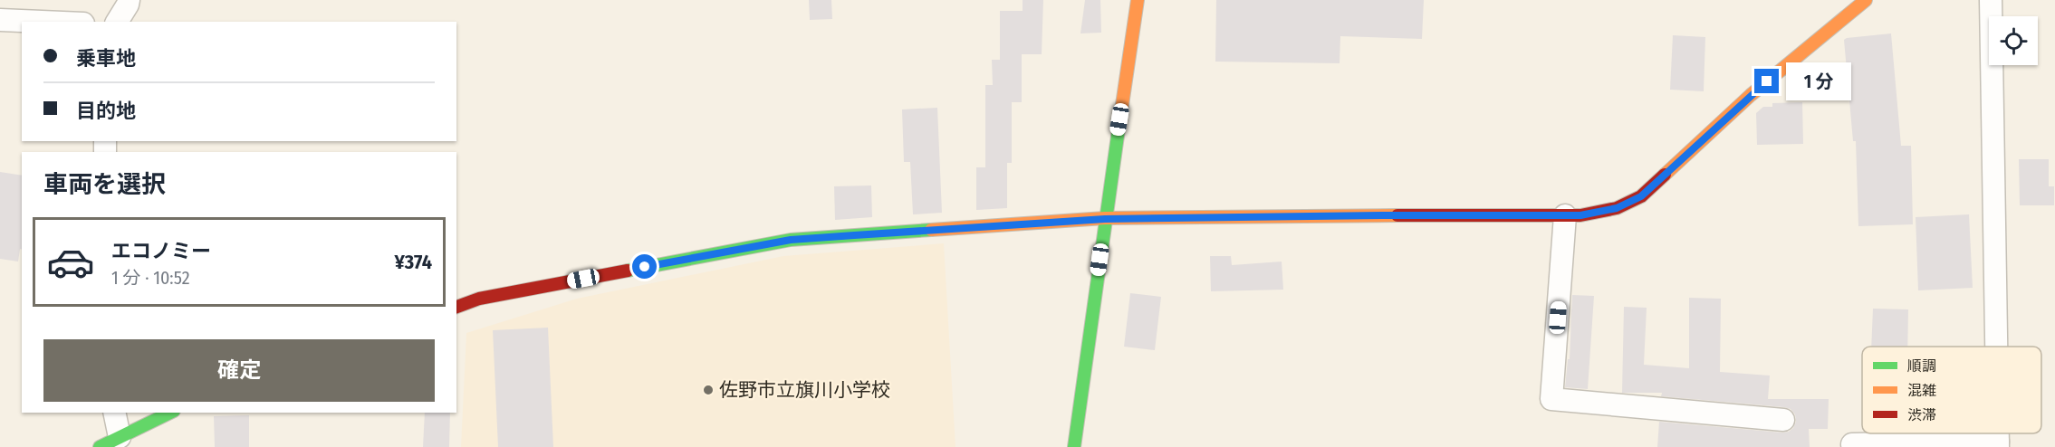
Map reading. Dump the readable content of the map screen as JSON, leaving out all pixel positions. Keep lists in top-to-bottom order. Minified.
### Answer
{"places":["佐野市立旗川小学校"],"legend":["順調","混雑","渋滞"],"page":{"banner":["乗車地","目的地"],"bubble":"1 分","heading":"車両を選択","list":[{"name":"エコノミー","note":"1 分 · 10:52","value":"¥374"}],"buttons":"確定"}}
